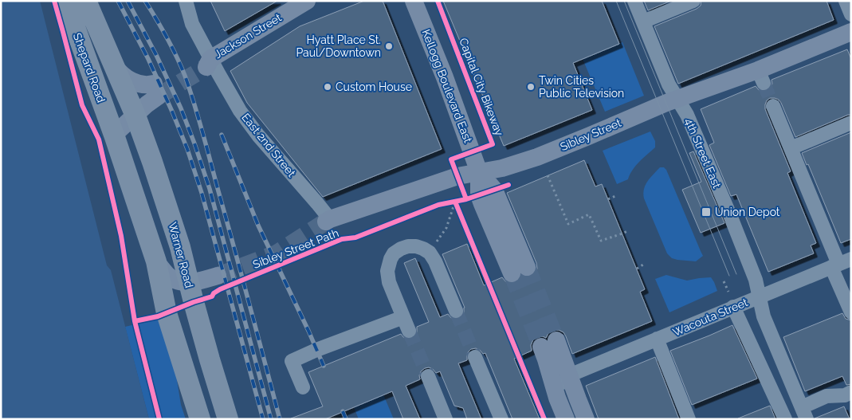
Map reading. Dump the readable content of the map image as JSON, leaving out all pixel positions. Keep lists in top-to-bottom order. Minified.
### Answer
{"streets":{"highway":["Shepard Road","Warner Road"],"main road":["Jackson Street","Kellogg Boulevard East","Sibley Street"],"street":["East 2nd Street","4th Street East","Wacouta Street"],"cycle path":["Capital City Bikeway","Sibley Street Path"]},"crossings":[["Jackson Street","East 2nd Street"],["Shepard Road","Warner Road"],["Kellogg Boulevard East","Sibley Street"],["Sibley Street","East 2nd Street"],["Sibley Street","4th Street East"],["4th Street East","Wacouta Street"]],"places":{"other":["Hyatt Place St. Paul/Downtown","Custom House","Twin Cities Public Television"],"transit":["Union Depot"]}}
